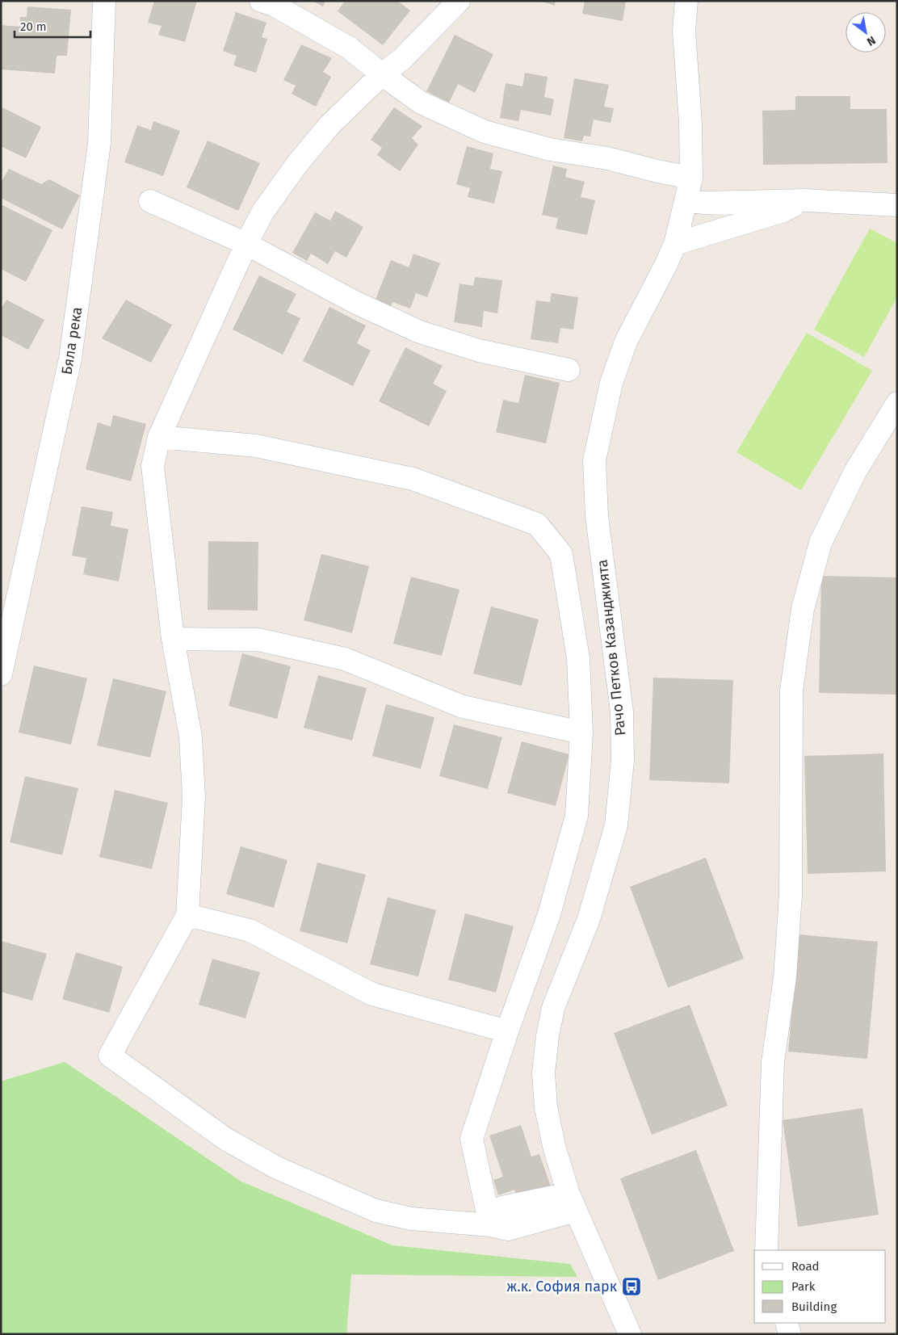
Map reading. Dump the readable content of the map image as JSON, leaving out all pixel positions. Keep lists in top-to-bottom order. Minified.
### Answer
{"streets":{"street":["Бяла река","Рачо Петков Казанджията"]},"places":{"bus stop":["ж.к. София парк"]},"legend":["Road","Park","Building"],"scale_bar":"20 m","north":"bottom right"}
